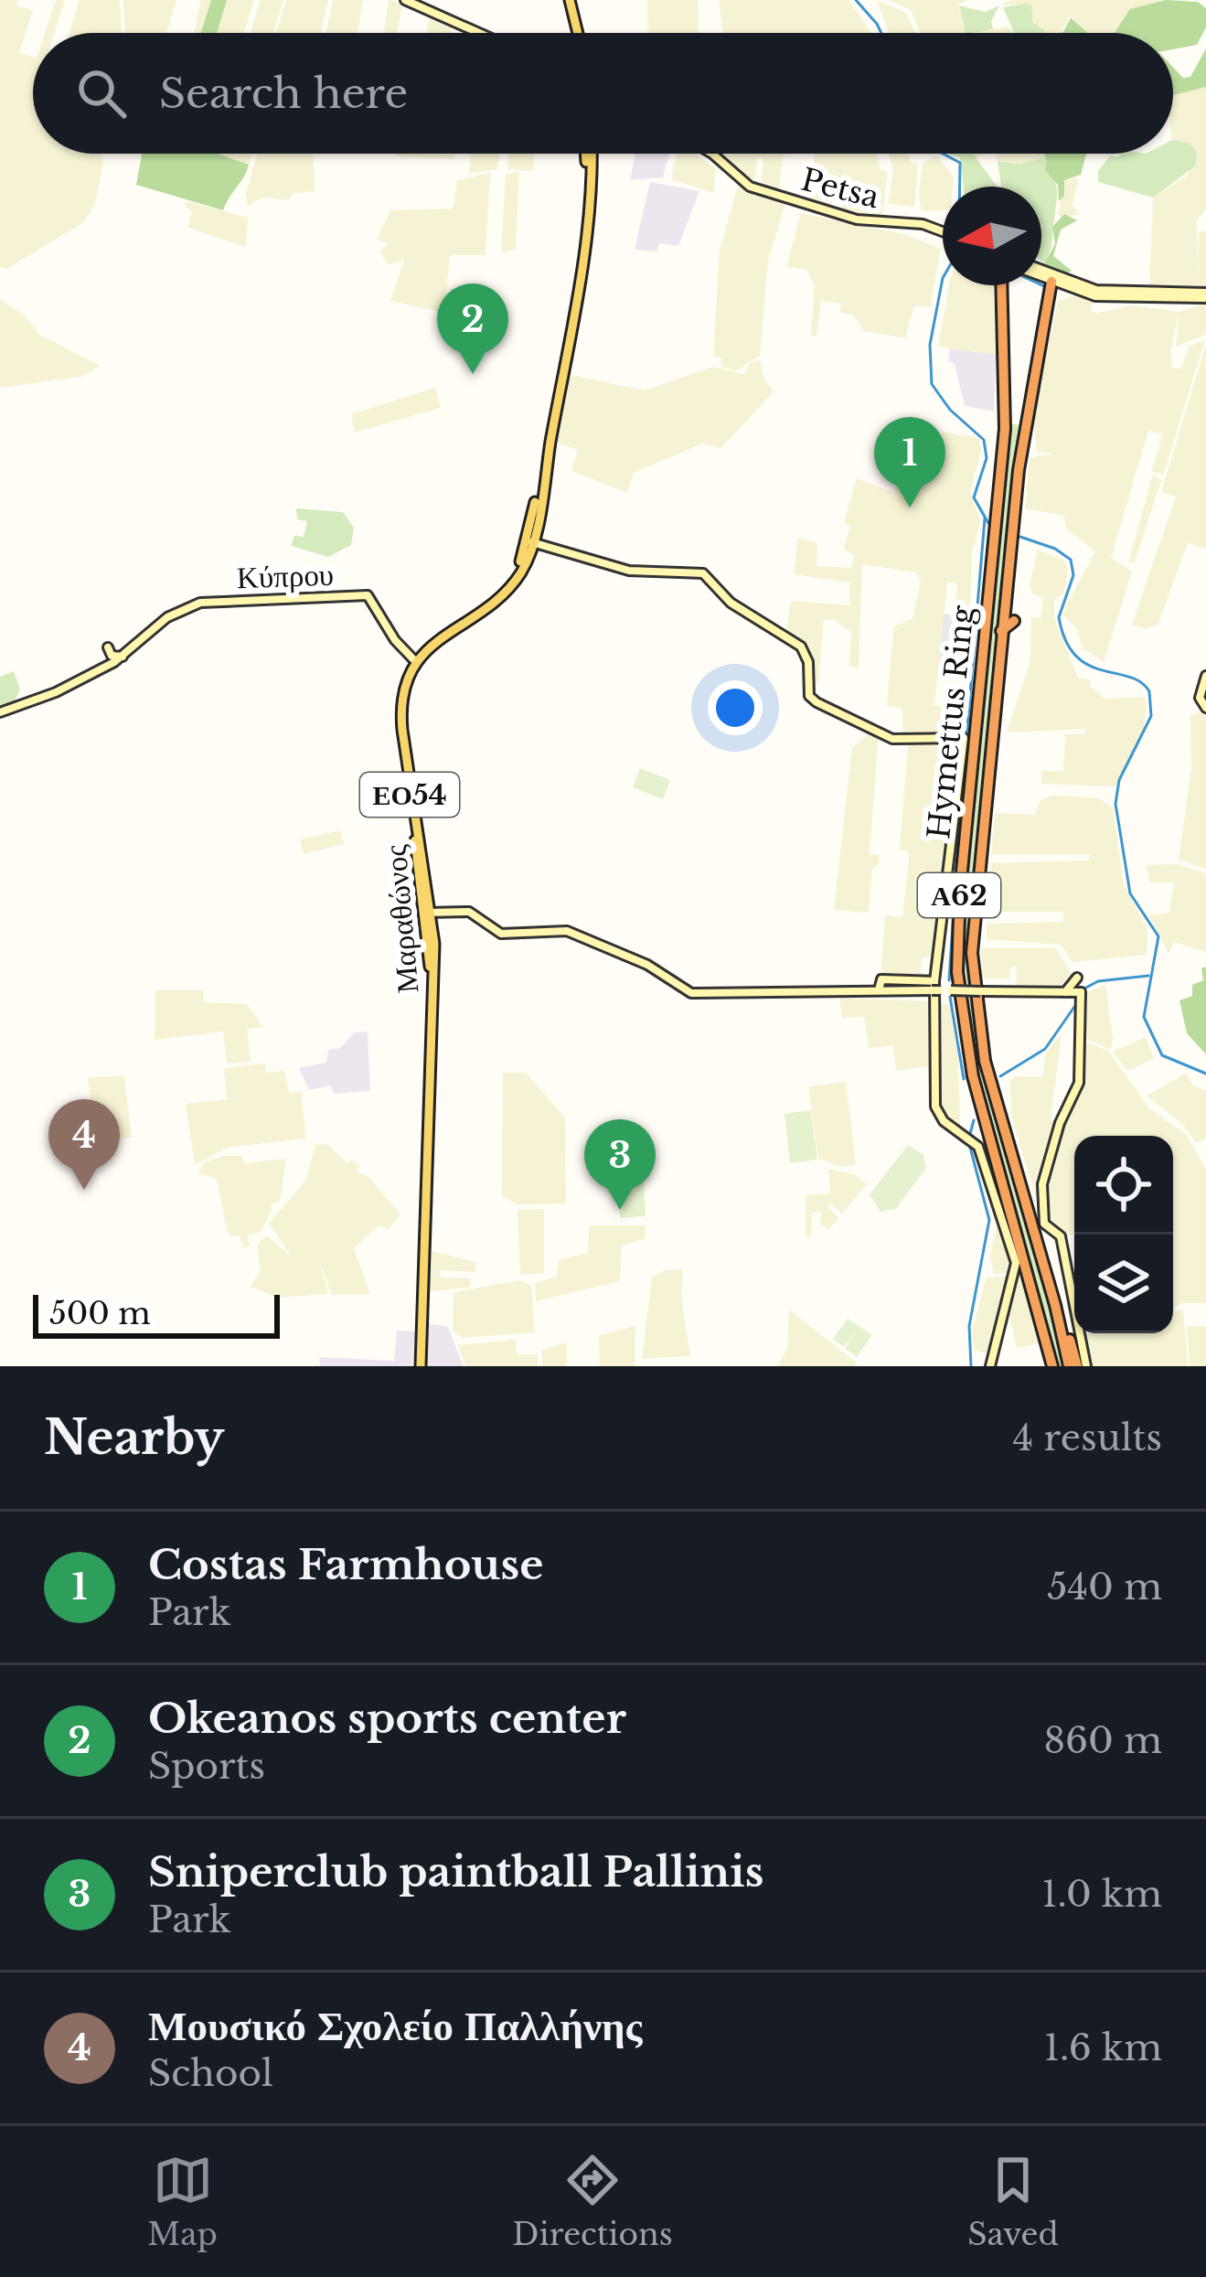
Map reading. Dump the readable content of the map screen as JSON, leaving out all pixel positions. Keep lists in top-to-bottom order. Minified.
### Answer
{"streets":{"highway":["Hymettus Ring","Α62"],"main road":["ΕΟ54","Μαραθώνος"],"street":["Petsa","Κύπρου"]},"crossings":[["Κύπρου","Μαραθώνος"]],"scale_bar":"500 m","north":"left","page":{"search":"Search here","pins":["2","1","4","3"],"scale":"500 m","heading":["Nearby","4 results"],"list":[{"mark":"1","name":"Costas Farmhouse","note":"Park","value":"540 m"},{"mark":"2","name":"Okeanos sports center","note":"Sports","value":"860 m"},{"mark":"3","name":"Sniperclub paintball Pallinis","note":"Park","value":"1.0 km"},{"mark":"4","name":"Μουσικό Σχολείο Παλλήνης","note":"School","value":"1.6 km"}],"nav":["Map","Directions","Saved"]}}
